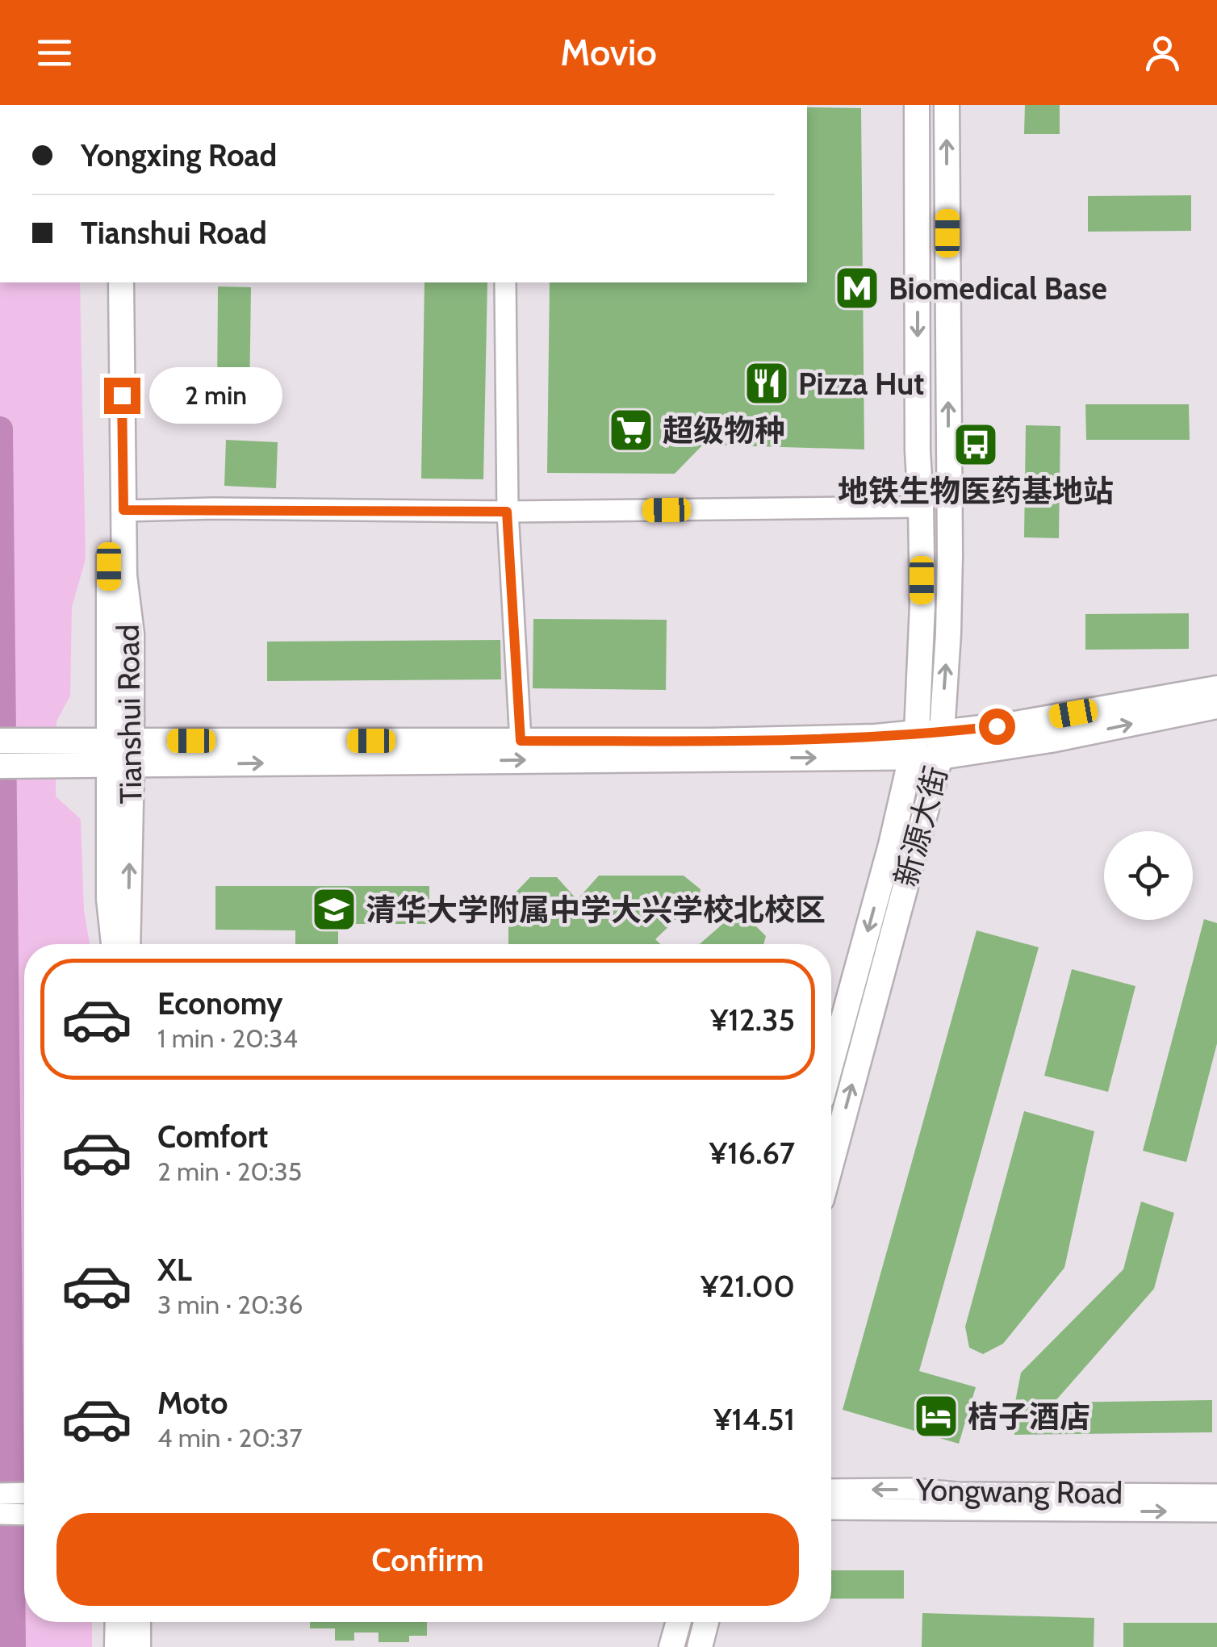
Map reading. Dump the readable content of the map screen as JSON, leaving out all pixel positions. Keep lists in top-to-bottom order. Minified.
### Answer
{"streets":{"main road":["Tianshui Road","新源大街"],"street":["Yongwang Road"]},"places":{"metro station":["Biomedical Base"],"restaurant":["Pizza Hut"],"supermarket":["超级物种"],"bus stop":["地铁生物医药基地站"],"school or university":["清华大学附属中学大兴学校北校区"],"hotel":["桔子酒店"]},"page":{"header":"Movio","banner":["Yongxing Road","Tianshui Road"],"bubble":"2 min","list":[{"name":"Economy","note":"1 min · 20:34","value":"¥12.35"},{"name":"Comfort","note":"2 min · 20:35","value":"¥16.67"},{"name":"XL","note":"3 min · 20:36","value":"¥21.00"},{"name":"Moto","note":"4 min · 20:37","value":"¥14.51"}],"buttons":"Confirm"}}
